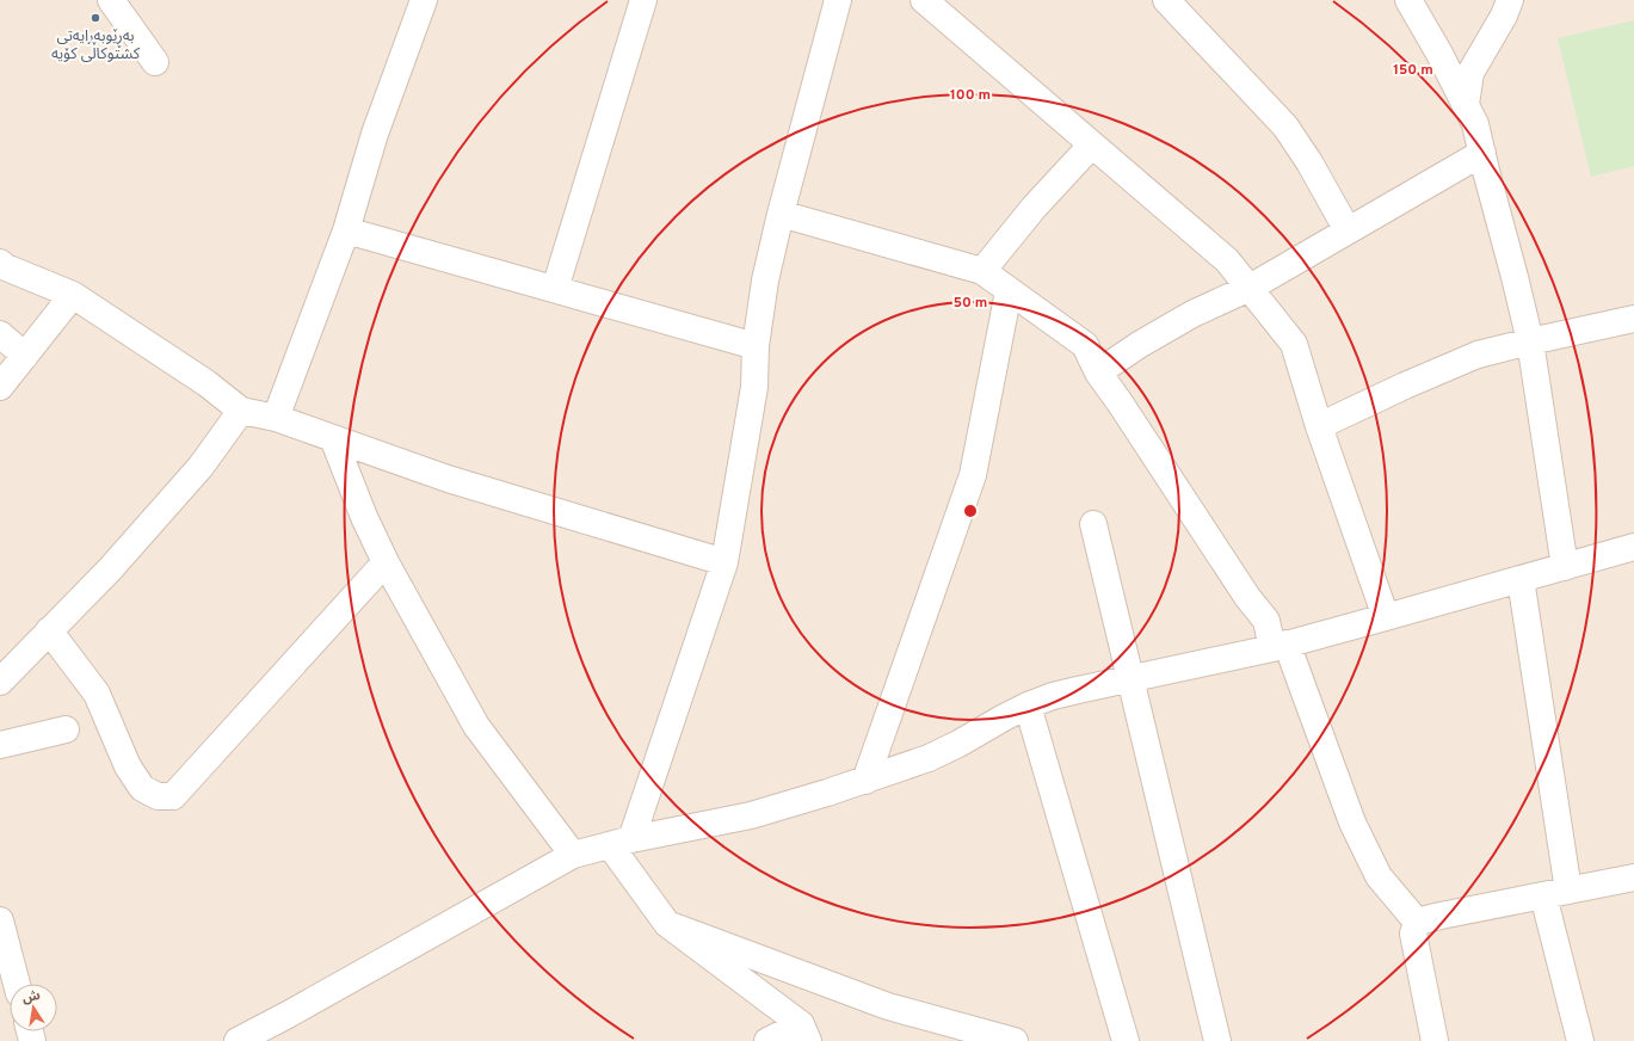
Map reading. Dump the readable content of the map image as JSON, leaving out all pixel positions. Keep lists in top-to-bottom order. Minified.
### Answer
{"places":["بەڕێوبەرایەتی کشتوکاڵی کۆیە"],"north":"top","rings":["150 m","100 m","50 m"]}
